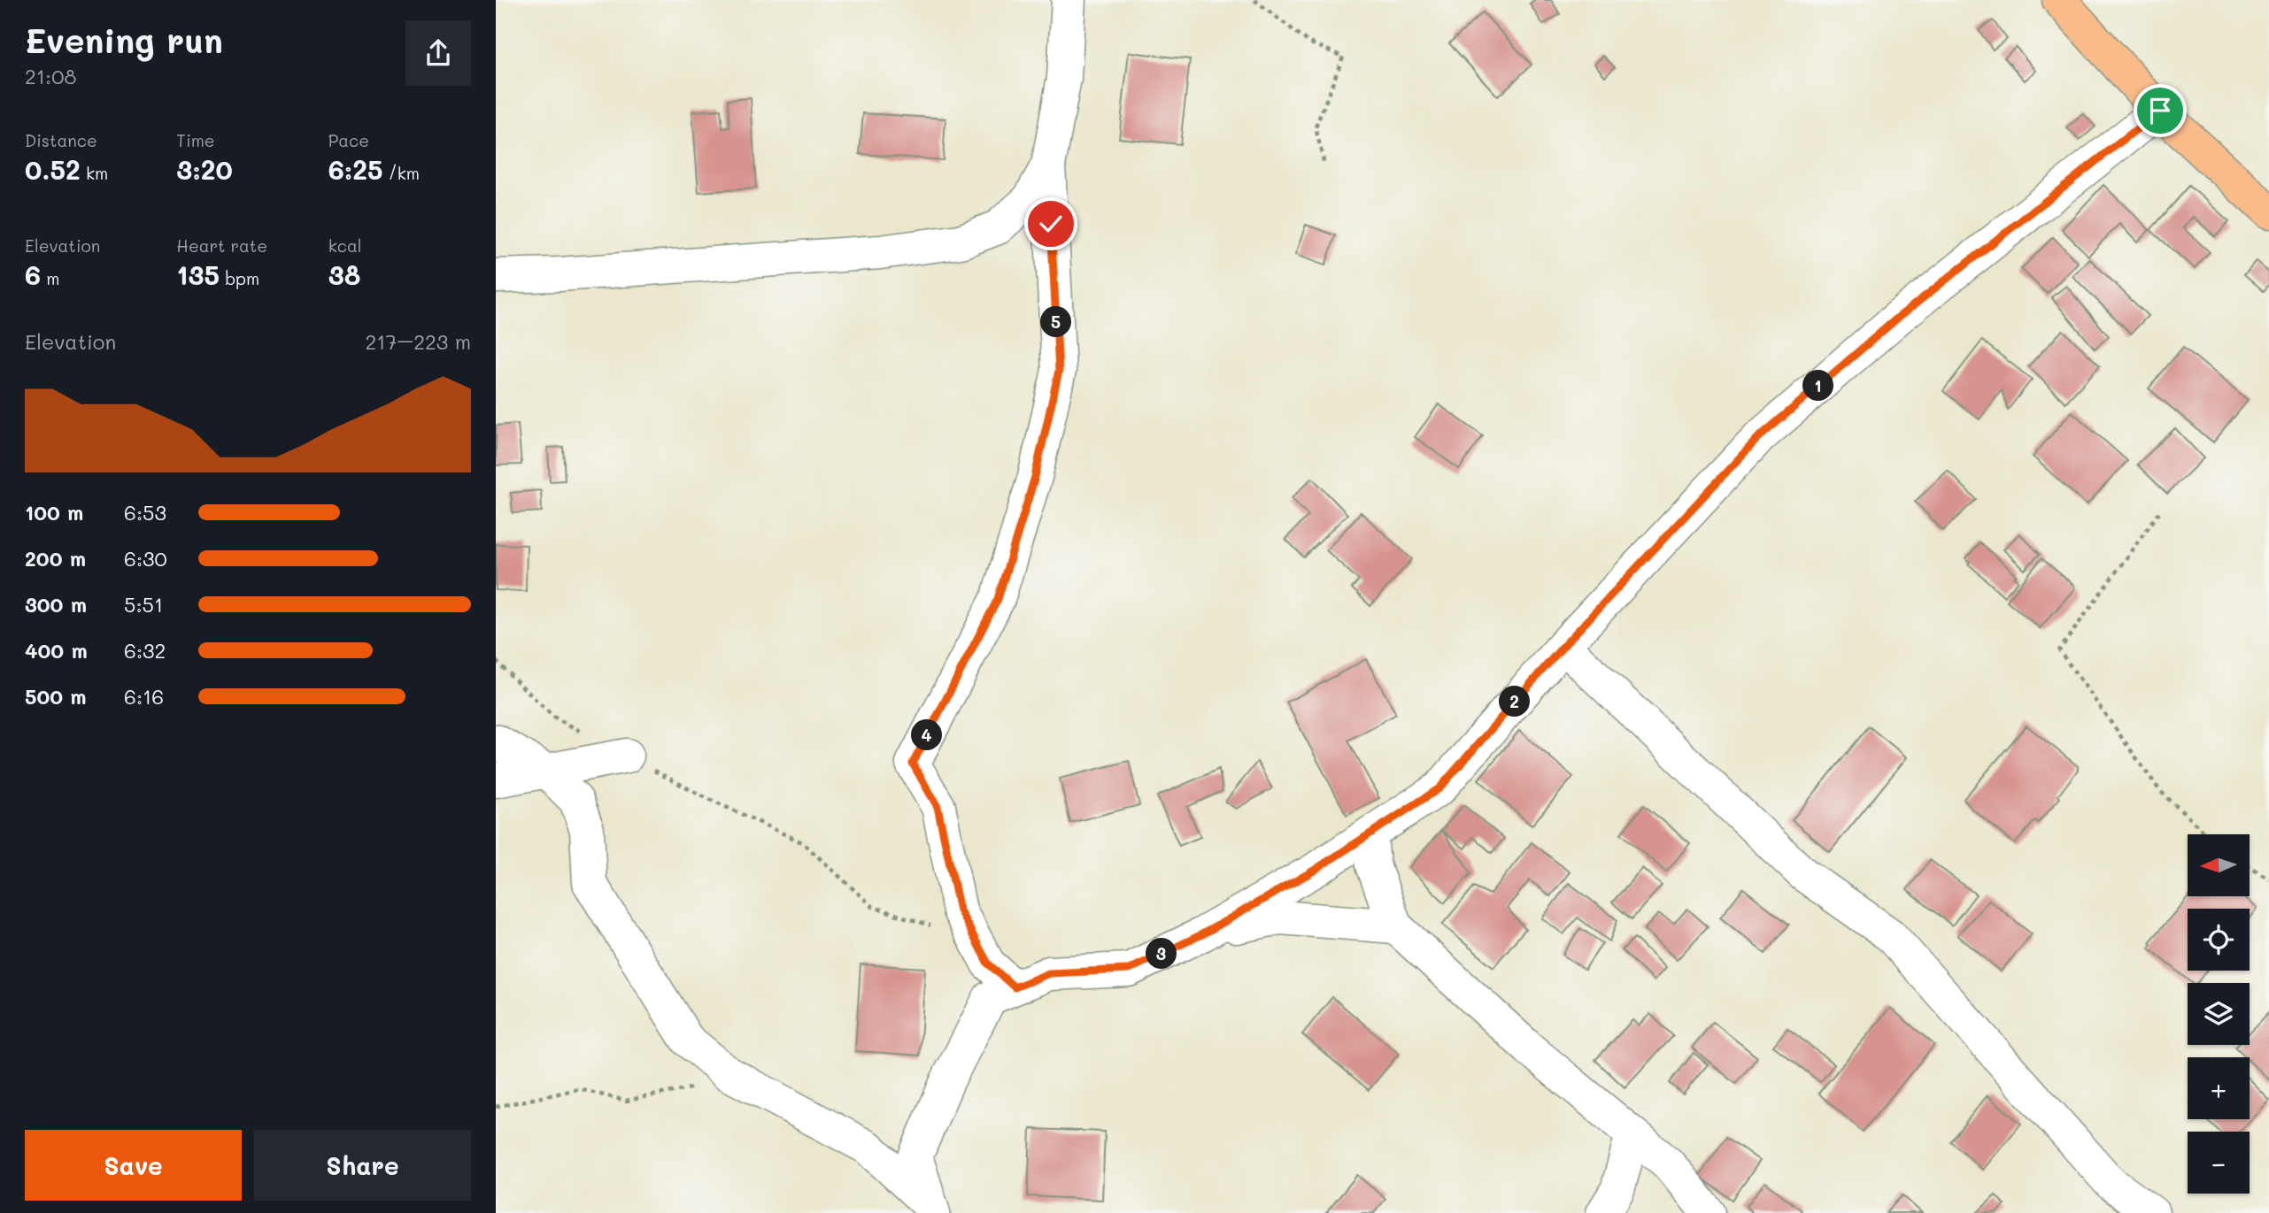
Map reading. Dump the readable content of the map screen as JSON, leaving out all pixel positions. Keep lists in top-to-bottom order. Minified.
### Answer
{"north":"left","page":{"heading":["Evening run","21:08"],"stats":[["Distance","0.52 km"],["Time","3:20"],["Pace","6:25 /km"],["Elevation","6 m"],["Heart rate","135 bpm"],["kcal","38"]],"pins":["5","1","2","4","3"],"chart":["Elevation","217–223 m"],"list":[{"name":"100 m","note":"6:53"},{"name":"200 m","note":"6:30"},{"name":"300 m","note":"5:51"},{"name":"400 m","note":"6:32"},{"name":"500 m","note":"6:16"}],"map_buttons":["+","−"],"buttons":["Save","Share"]}}
